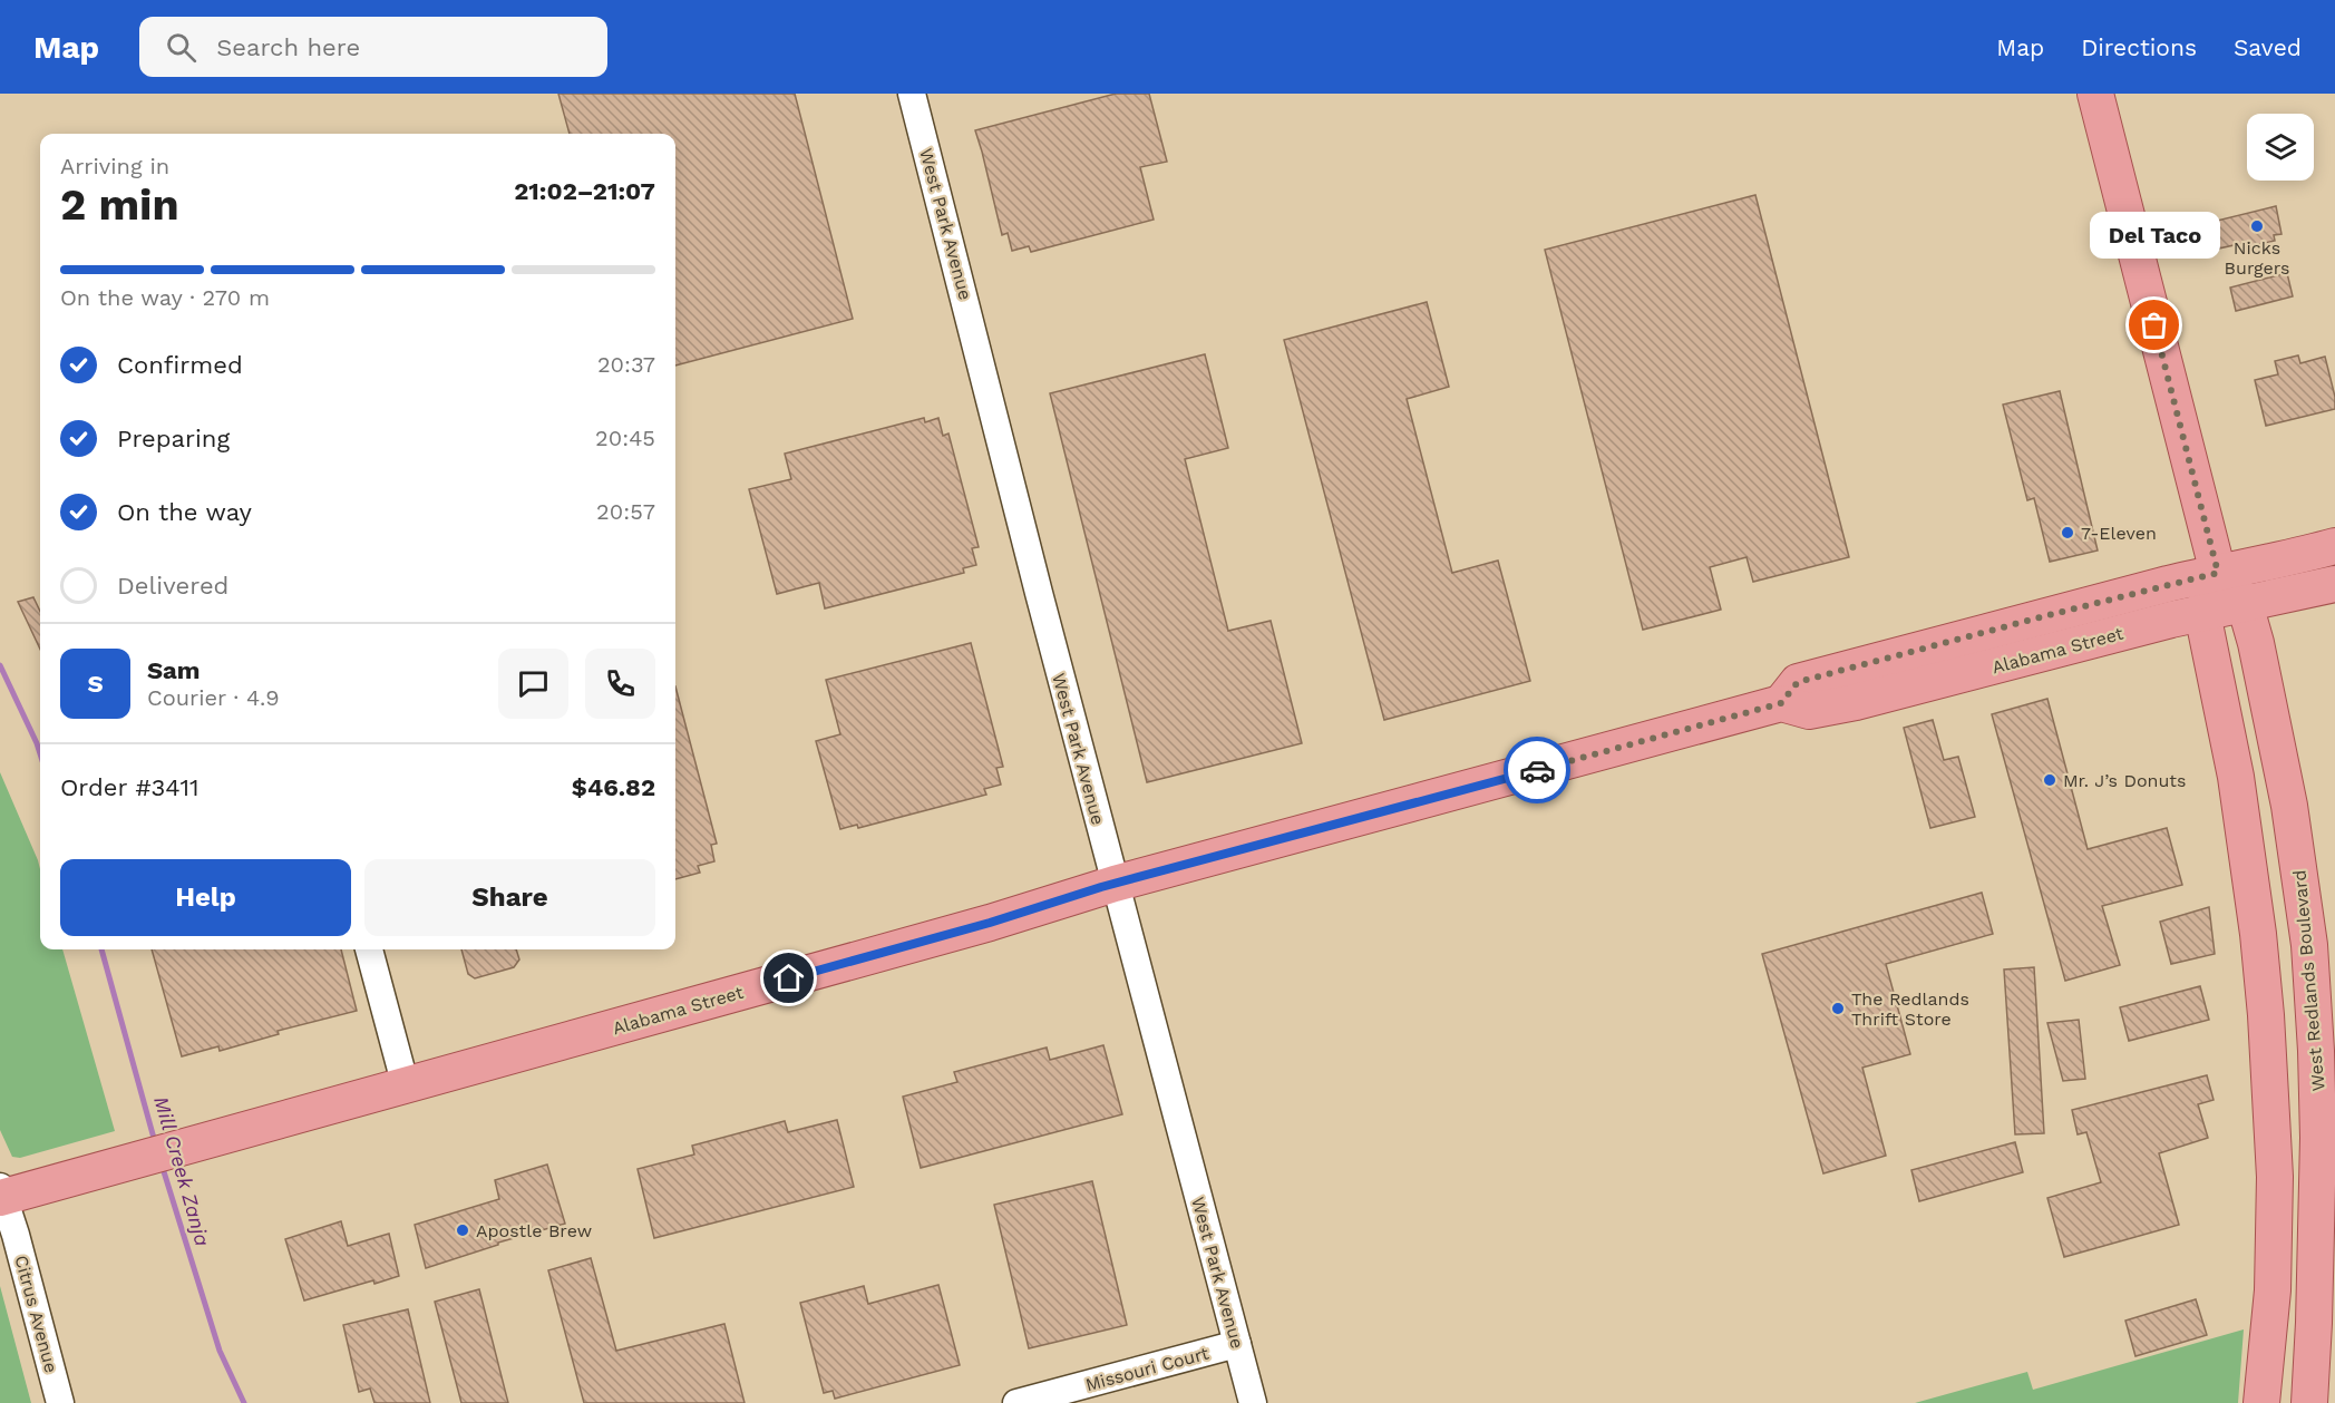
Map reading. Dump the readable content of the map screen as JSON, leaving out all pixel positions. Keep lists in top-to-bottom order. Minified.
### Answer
{"streets":{"main road":["Alabama Street","West Redlands Boulevard"],"street":["West Park Avenue","Citrus Avenue","Missouri Court"]},"crossings":[["West Park Avenue","Alabama Street"],["West Park Avenue","Missouri Court"],["Alabama Street","West Redlands Boulevard"],["Alabama Street","Citrus Avenue"]],"water":["Mill Creek Zanja"],"places":["Nicks Burgers","Del Taco","7-Eleven","Mr. J’s Donuts","The Redlands Thrift Store","Apostle Brew"],"page":{"header":"Map","search":"Search here","nav":["Map","Directions","Saved"],"heading":["2 min","Arriving in","21:02–21:07"],"panel":["Sam","Courier · 4.9","Order #3411","$46.82"],"bubble":"Del Taco","bar":"On the way · 270 m","list":[["Confirmed","20:37"],["Preparing","20:45"],["On the way","20:57"],"Delivered"],"round":"S","buttons":["Help","Share"]}}
